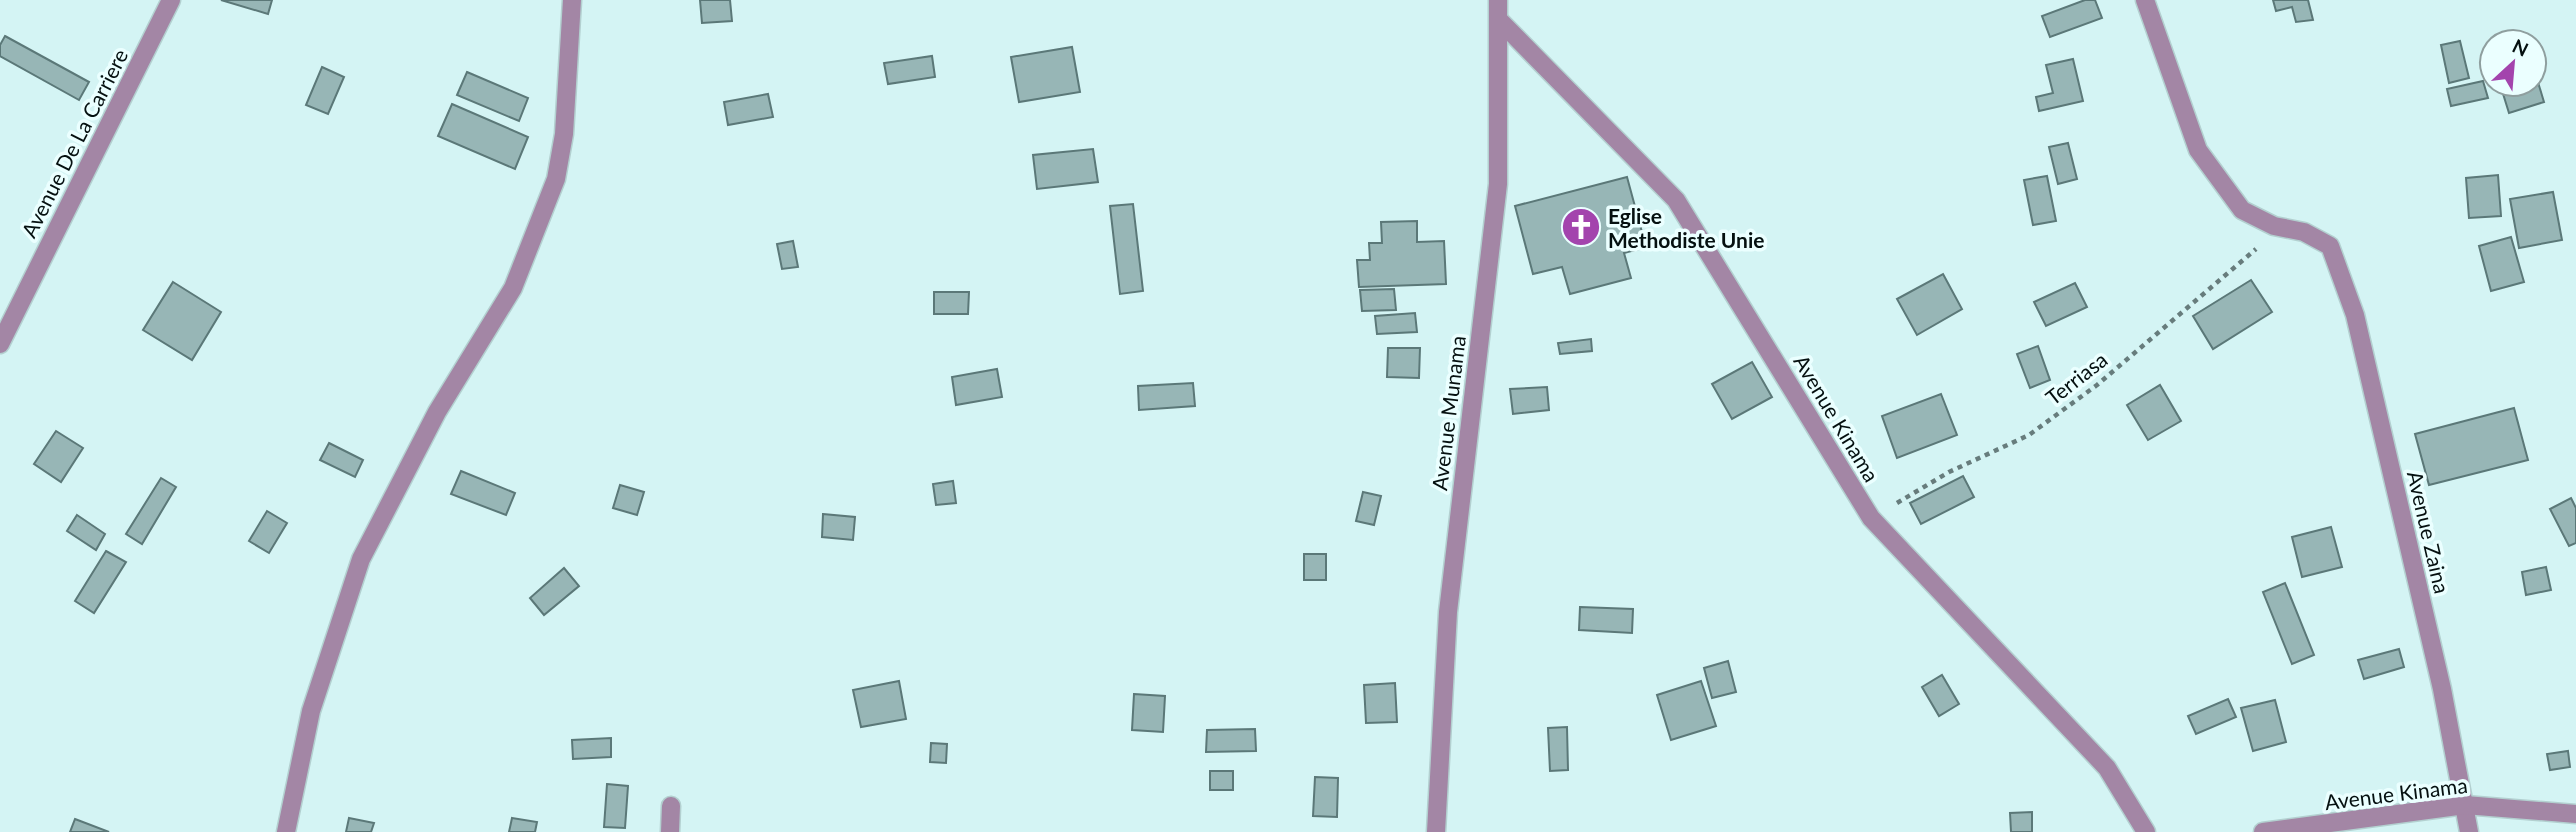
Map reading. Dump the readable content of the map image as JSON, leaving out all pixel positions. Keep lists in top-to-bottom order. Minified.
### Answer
{"streets":{"street":["Avenue De La Carriere","Avenue Munama","Avenue Kinama","Avenue Zaina"],"path":["Terriasa"]},"crossings":[["Terriasa","Avenue Kinama"],["Terriasa","Avenue Zaina"],["Avenue Munama","Avenue Kinama"],["Avenue Kinama","Avenue Zaina"]],"places":{"church":["Eglise Methodiste Unie"]},"north":"top right"}
